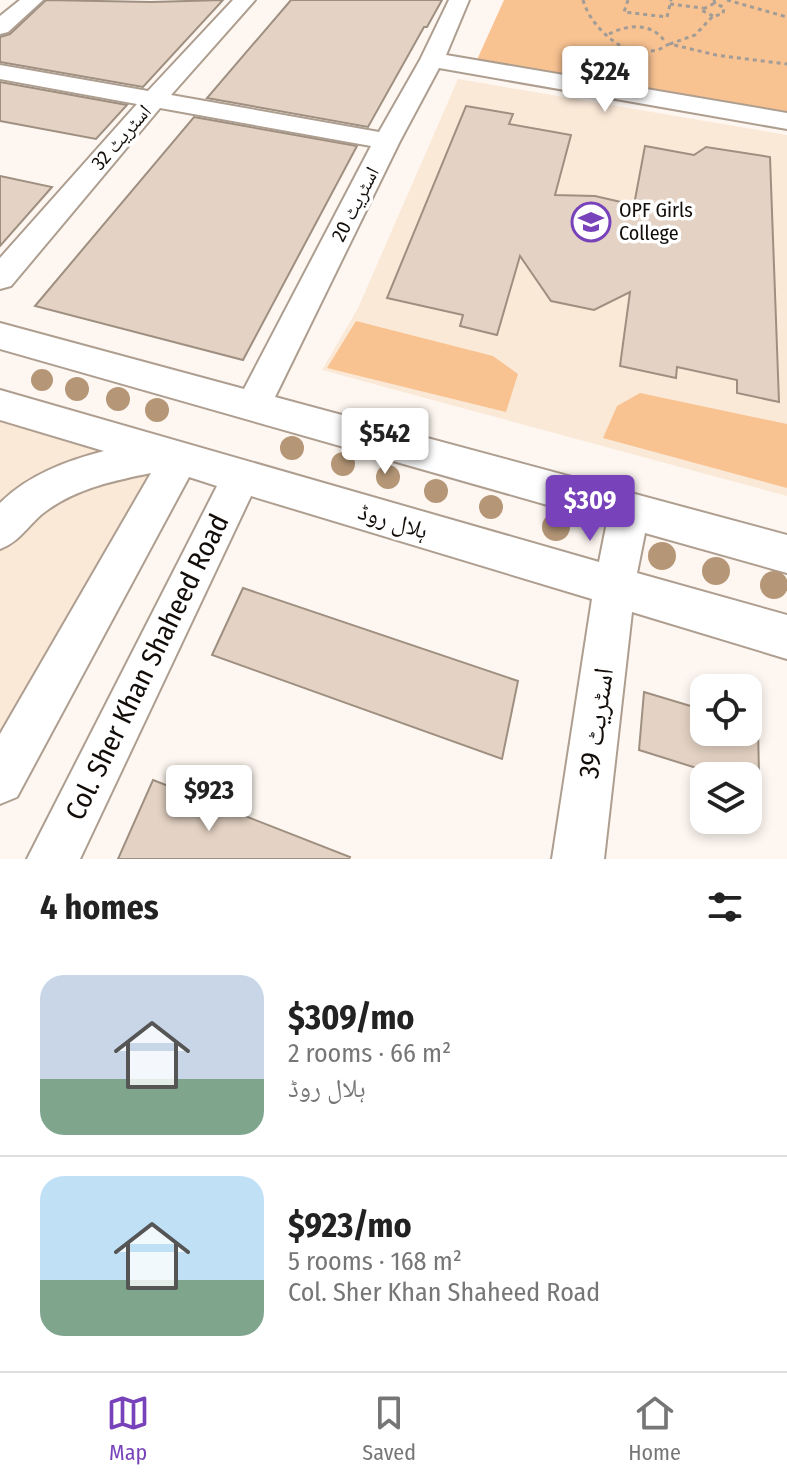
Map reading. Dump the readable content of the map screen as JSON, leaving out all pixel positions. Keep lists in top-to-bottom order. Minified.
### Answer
{"streets":{"street":["اسٹریٹ 32","اسٹریٹ 20","ہلال روڈ","Col. Sher Khan Shaheed Road","اسٹریٹ 39"]},"crossings":[["ہلال روڈ","Col. Sher Khan Shaheed Road"],["ہلال روڈ","اسٹریٹ 39"]],"places":{"school or university":["OPF Girls College"]},"page":{"price":["$224","$542","$309","$923"],"heading":"4 homes","list":[{"name":"$309/mo","note":"2 rooms · 66 m² · ہلال روڈ"},{"name":"$923/mo","note":"5 rooms · 168 m² · Col. Sher Khan Shaheed Road"}],"tabs":["Map","Saved","Home"]}}
